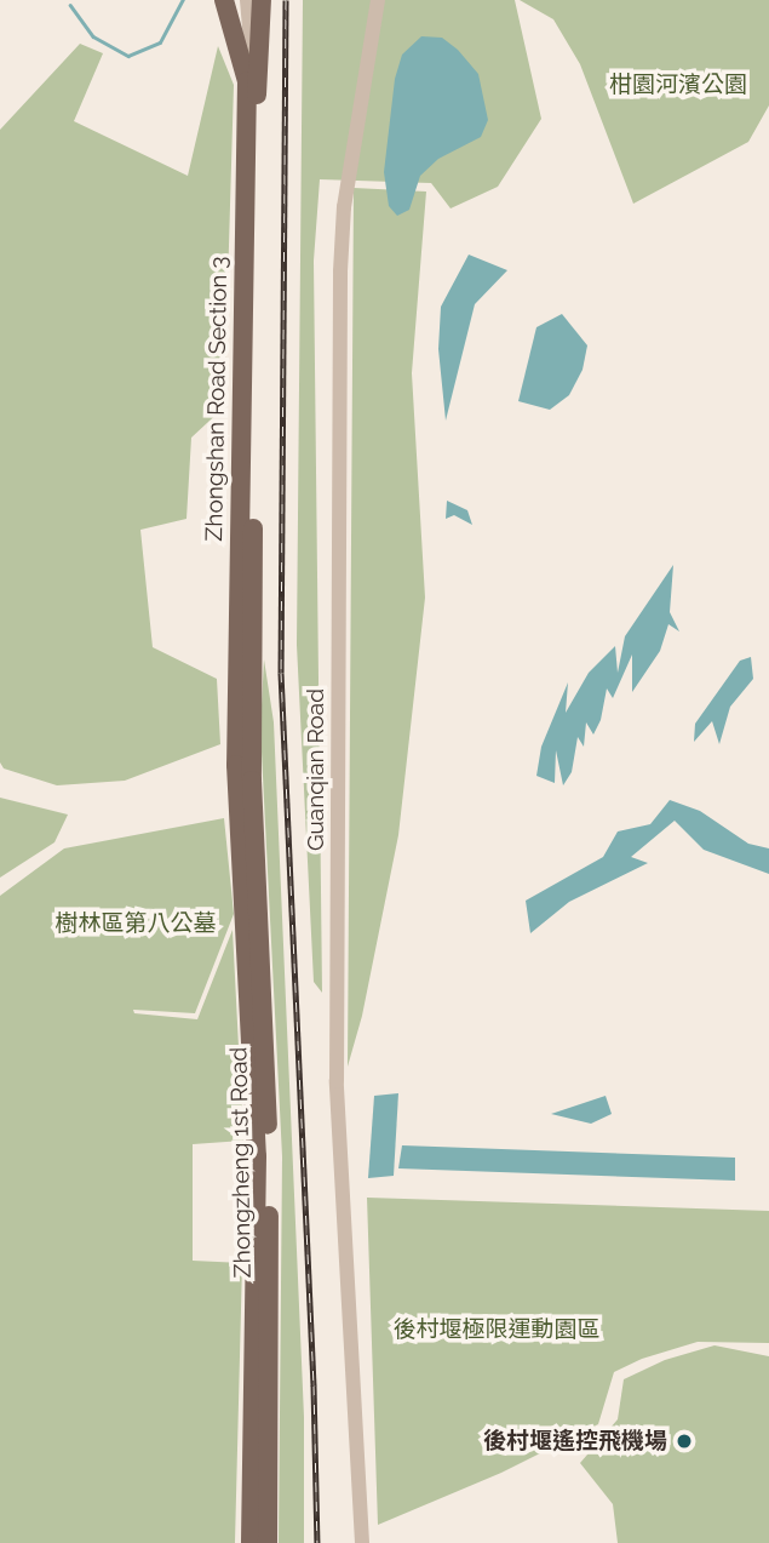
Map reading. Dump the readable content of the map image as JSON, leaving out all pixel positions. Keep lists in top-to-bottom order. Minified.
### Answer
{"streets":{"main road":["Zhongshan Road Section 3","Zhongzheng 1st Road"],"street":["Guanqian Road"]},"crossings":[["Zhongshan Road Section 3","Zhongzheng 1st Road"]],"parks":["柑園河濱公園","樹林區第八公墓","後村堰極限運動園區"],"places":["後村堰遙控飛機場"]}
